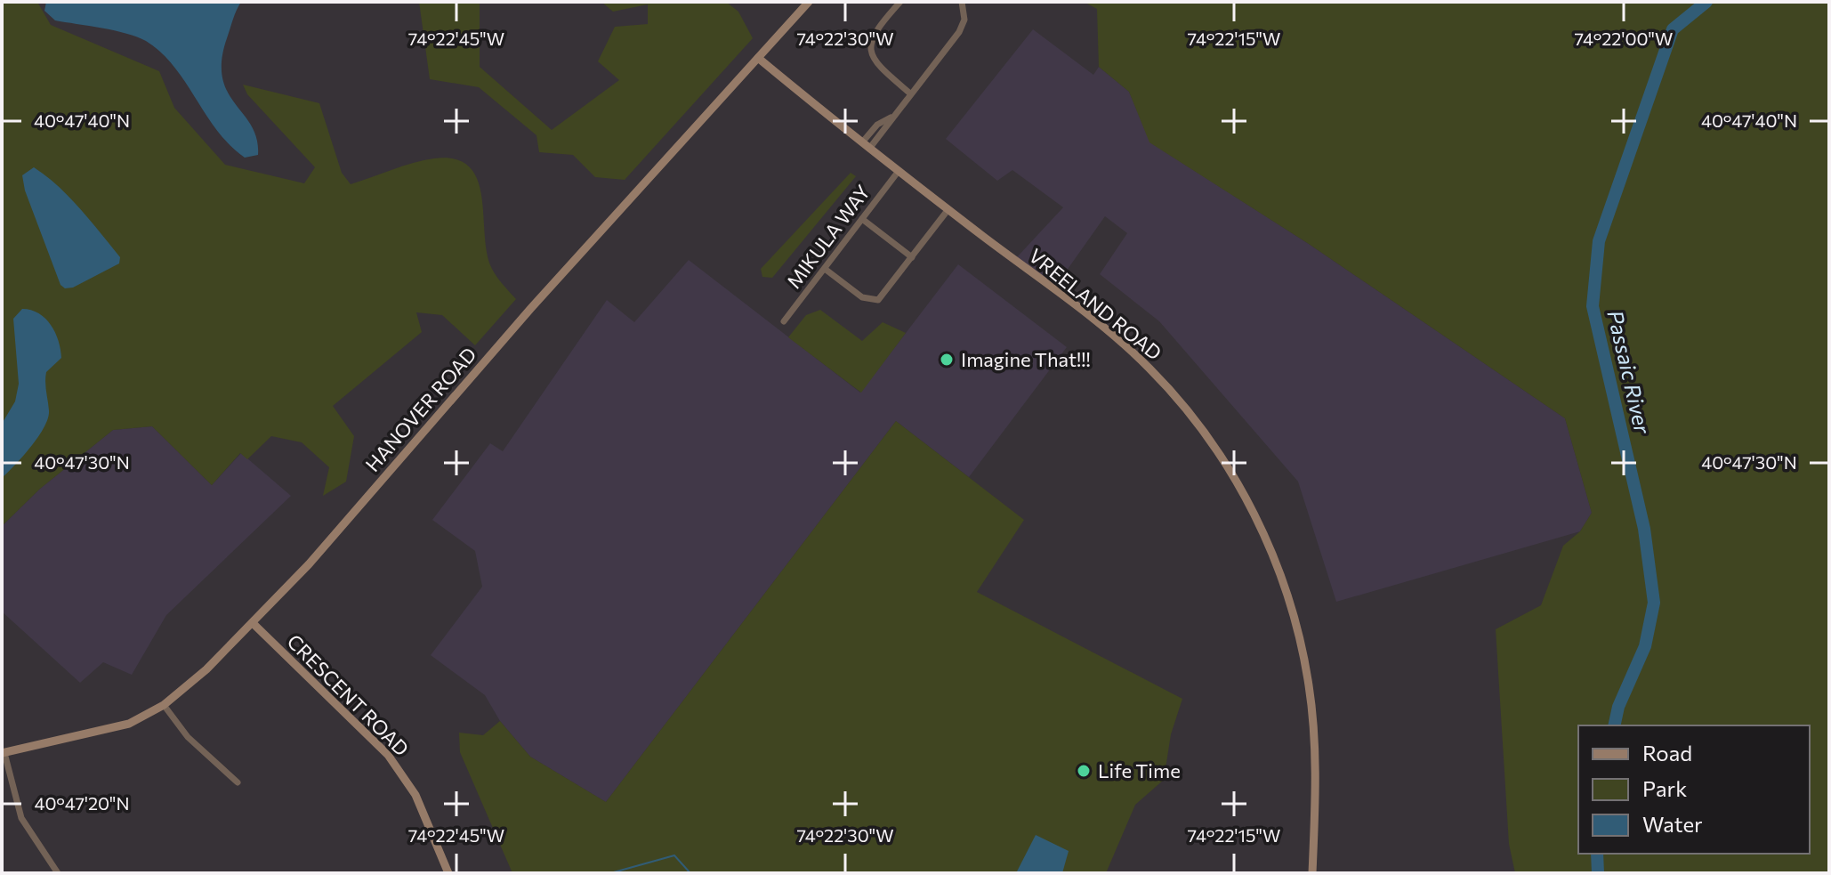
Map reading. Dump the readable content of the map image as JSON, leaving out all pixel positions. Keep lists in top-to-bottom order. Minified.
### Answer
{"streets":{"street":["MIKULA WAY","VREELAND ROAD","HANOVER ROAD","CRESCENT ROAD"]},"crossings":[["MIKULA WAY","VREELAND ROAD"],["VREELAND ROAD","HANOVER ROAD"],["HANOVER ROAD","CRESCENT ROAD"]],"water":["Passaic River"],"places":["Imagine That!!!","Life Time"],"legend":["Road","Park","Water"],"coordinates":["74°22'45\"W","74°22'30\"W","74°22'15\"W","74°22'00\"W","40°47'40\"N","40°47'30\"N","40°47'20\"N"]}
